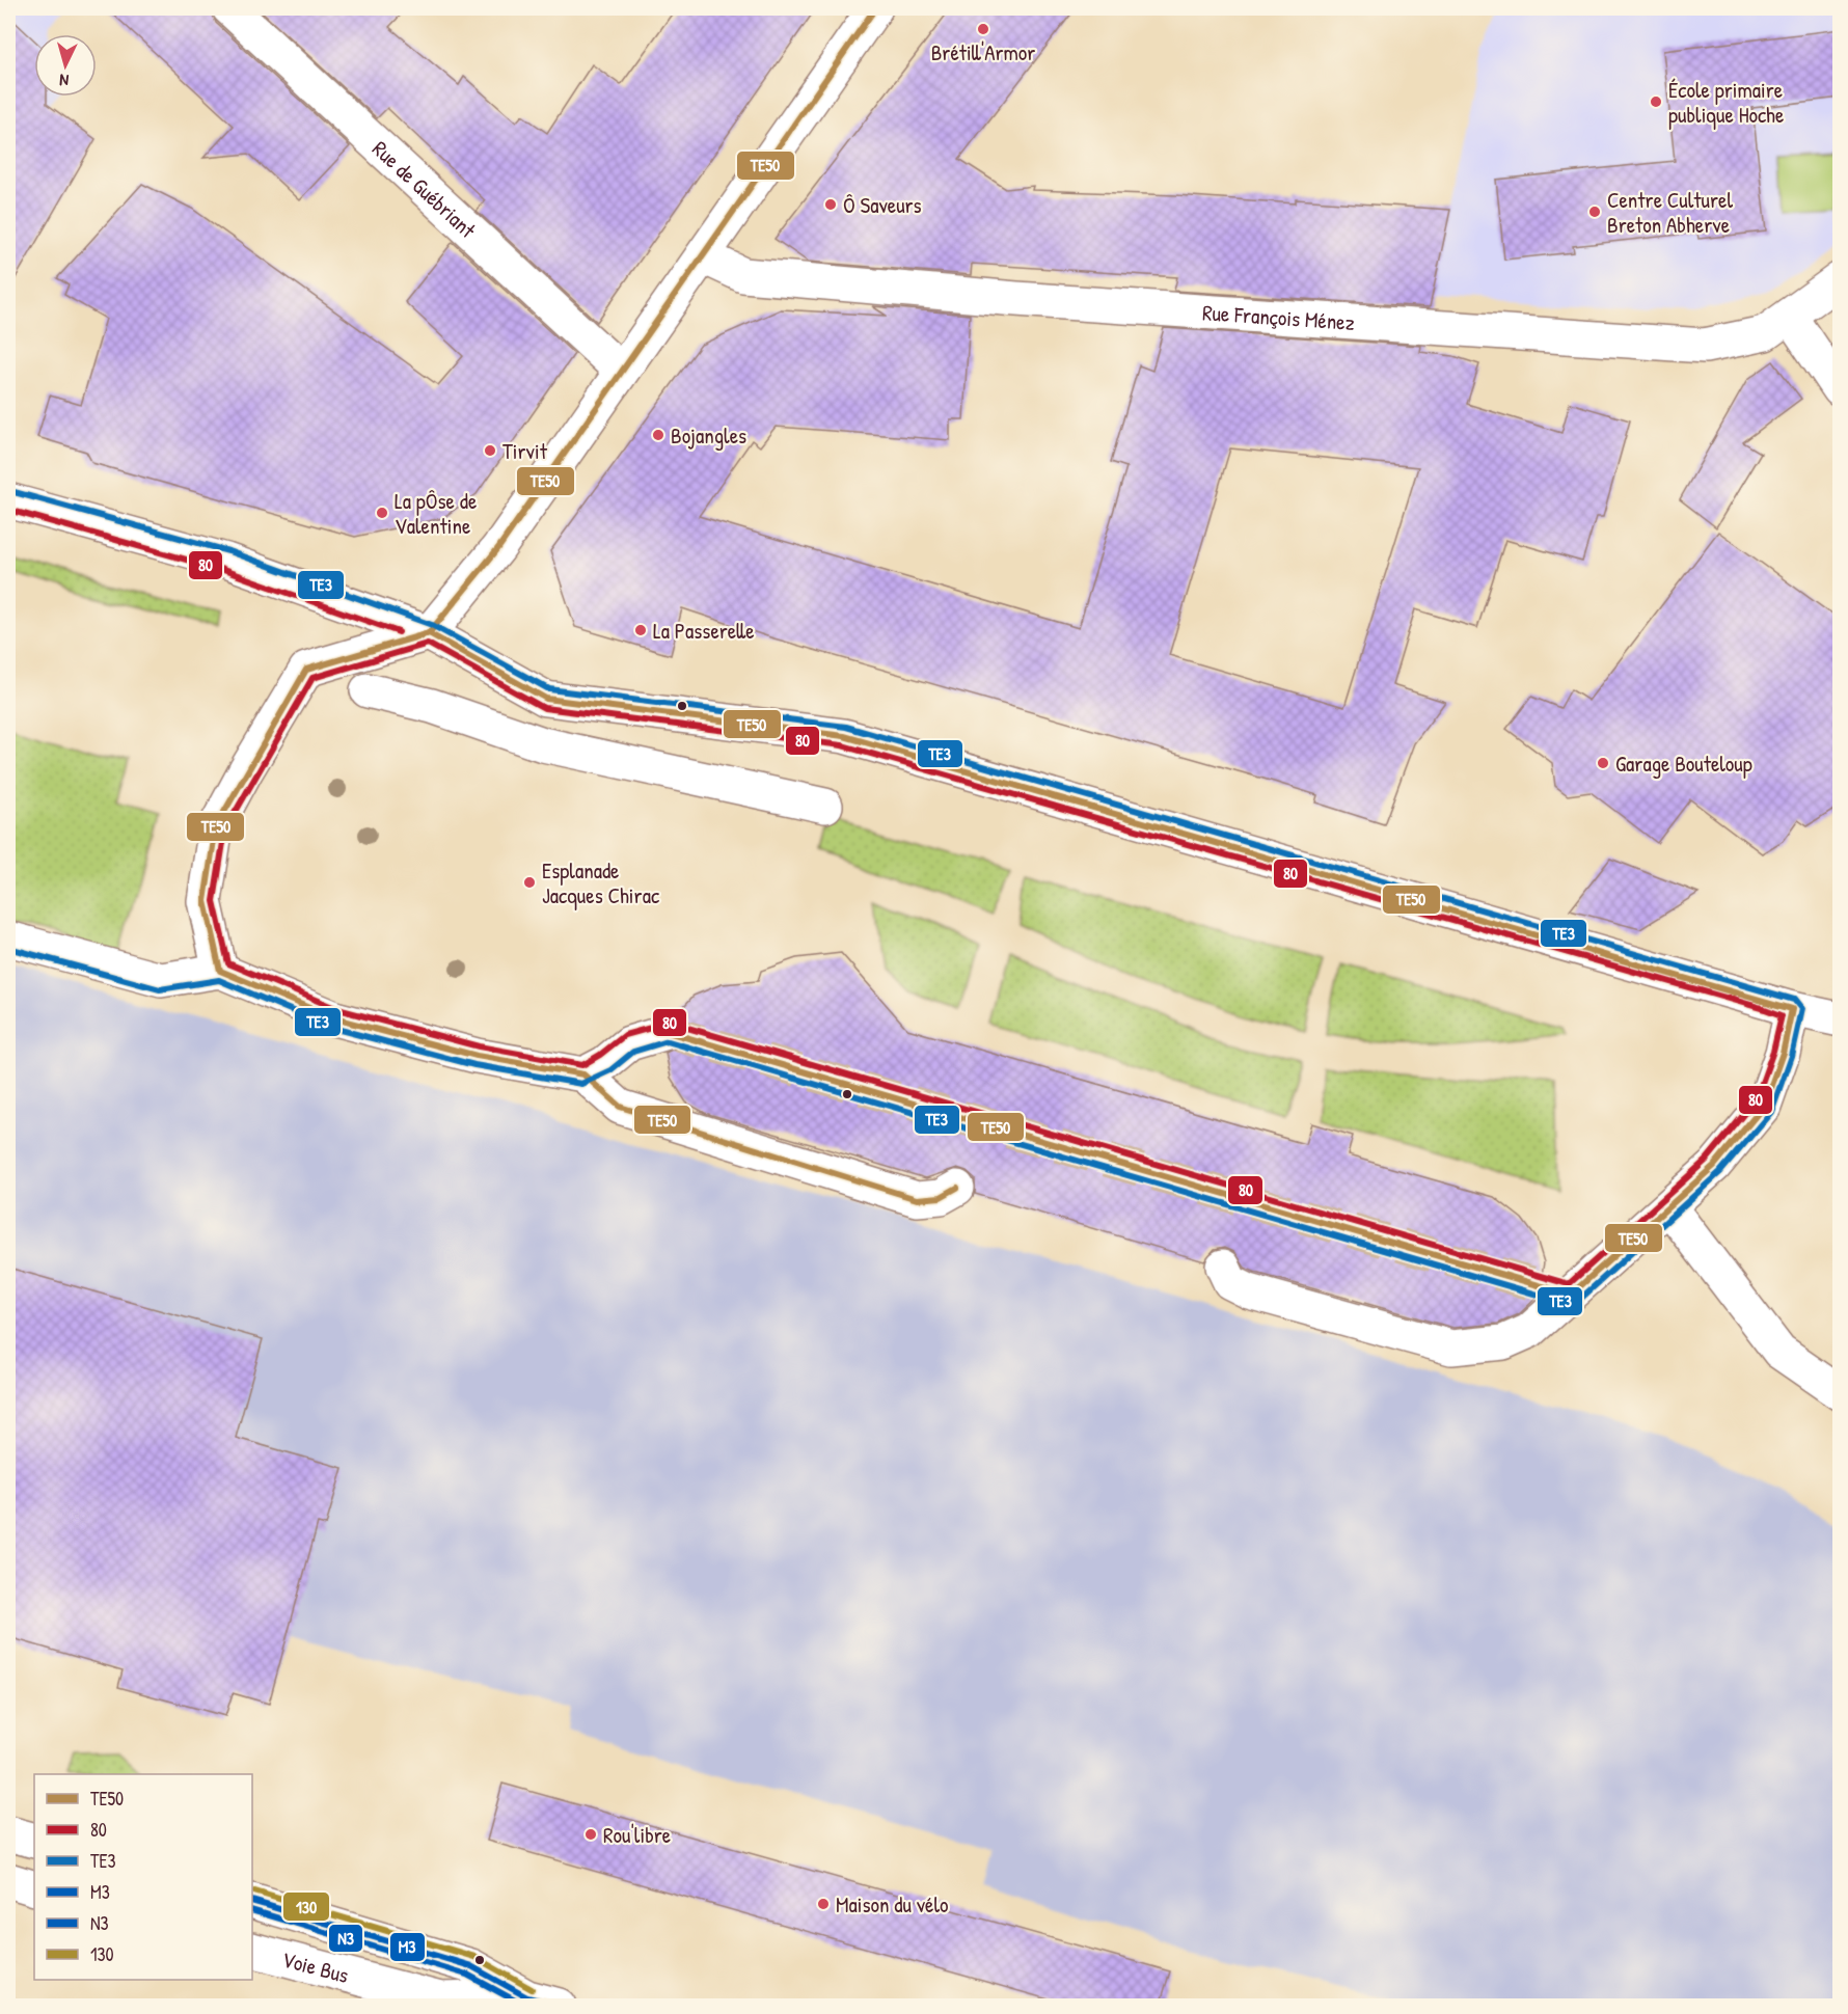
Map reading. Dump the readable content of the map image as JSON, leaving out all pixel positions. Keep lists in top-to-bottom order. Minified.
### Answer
{"streets":{"street":["Rue de Guébriant","Rue François Ménez","Voie Bus"]},"places":["Brétill'Armor","École primaire publique Hoche","Ô Saveurs","Centre Culturel Breton Abherve","Bojangles","Tirvit","La pÔse de Valentine","La Passerelle","Garage Bouteloup","Esplanade Jacques Chirac","Rou'libre","Maison du vélo"],"lines":["transit line TE50","transit line TE3","transit line 80","transit line 130","transit line M3","transit line N3"],"legend":["TE50","80","TE3","M3","N3","130"],"north":"bottom"}
